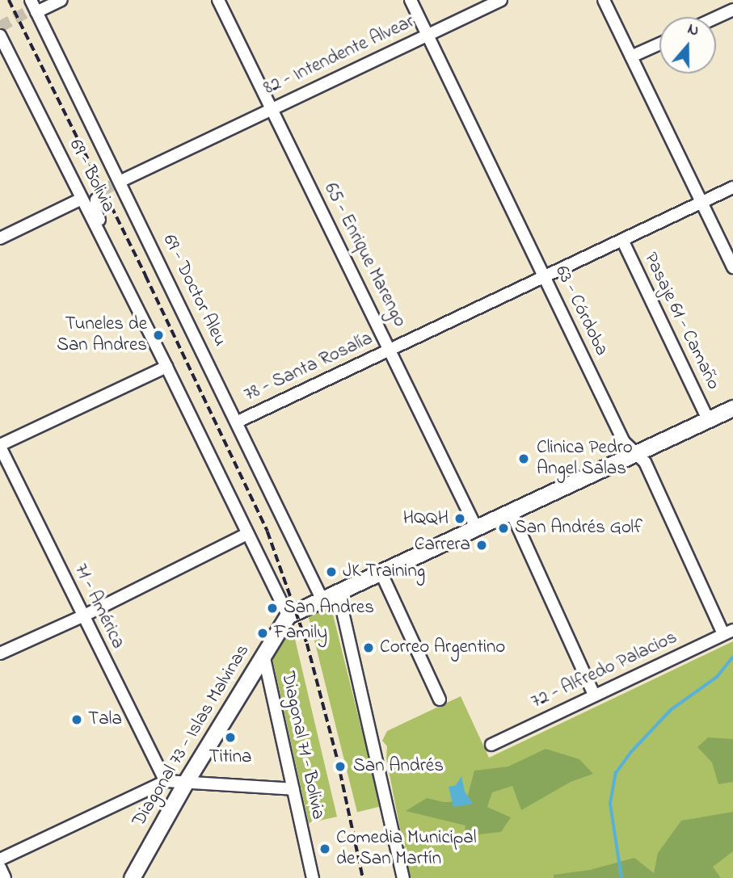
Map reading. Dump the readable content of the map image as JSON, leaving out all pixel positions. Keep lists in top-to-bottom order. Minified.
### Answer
{"streets":{"main road":["Diagonal 73 - Islas Malvinas"],"street":["82 - Intendente Alvear","69 - Bolivia","65 - Enrique Marengo","69 - Doctor Aleu","63 - Córdoba","Pasaje 61 - Camaño","78 - Santa Rosalía","71 - América","72 - Alfredo Palacios","Diagonal 71 - Bolivia"]},"crossings":[["82 - Intendente Alvear","65 - Enrique Marengo"],["82 - Intendente Alvear","69 - Doctor Aleu"],["82 - Intendente Alvear","63 - Córdoba"],["69 - Bolivia","Diagonal 73 - Islas Malvinas"],["65 - Enrique Marengo","78 - Santa Rosalía"],["69 - Doctor Aleu","78 - Santa Rosalía"],["63 - Córdoba","78 - Santa Rosalía"],["63 - Córdoba","72 - Alfredo Palacios"],["Pasaje 61 - Camaño","78 - Santa Rosalía"],["Diagonal 73 - Islas Malvinas","Diagonal 71 - Bolivia"]],"places":["Tuneles de San Andres","Clinica Pedro Angel Salas","HQQH","San Andrés Golf","Carrera","JK Training","San Andres","Family","Correo Argentino","Tala","Titina","San Andrés","Comedia Municipal de San Martín"],"north":"top"}
